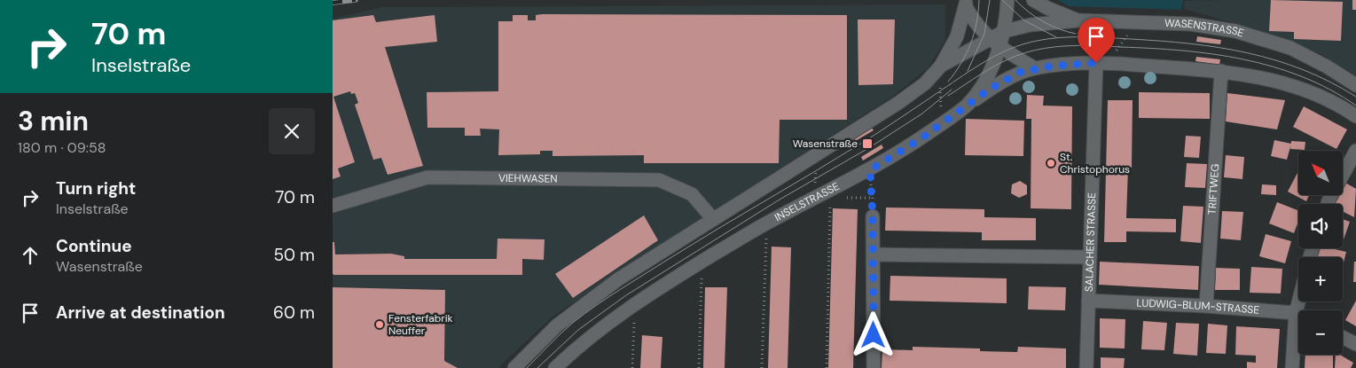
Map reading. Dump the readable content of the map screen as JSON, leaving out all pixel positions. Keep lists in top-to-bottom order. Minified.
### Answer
{"streets":{"street":["WASENSTRASSE","VIEHWASEN","TRIFTWEG","INSELSTRASSE","SALACHER STRASSE","LUDWIG-BLUM-STRASSE"]},"crossings":[["WASENSTRASSE","INSELSTRASSE"],["TRIFTWEG","LUDWIG-BLUM-STRASSE"],["SALACHER STRASSE","LUDWIG-BLUM-STRASSE"]],"places":{"transit":["Wasenstraße"],"other":["St. Christophorus","Fensterfabrik Neuffer"]},"north":"top left","page":{"turn":["70 m","Inselstraße"],"heading":["3 min","180 m · 09:58"],"map_buttons":["+","−"],"list":[{"name":"Turn right","note":"Inselstraße","value":"70 m"},{"name":"Continue","note":"Wasenstraße","value":"50 m"},{"name":"Arrive at destination","value":"60 m"}]}}
